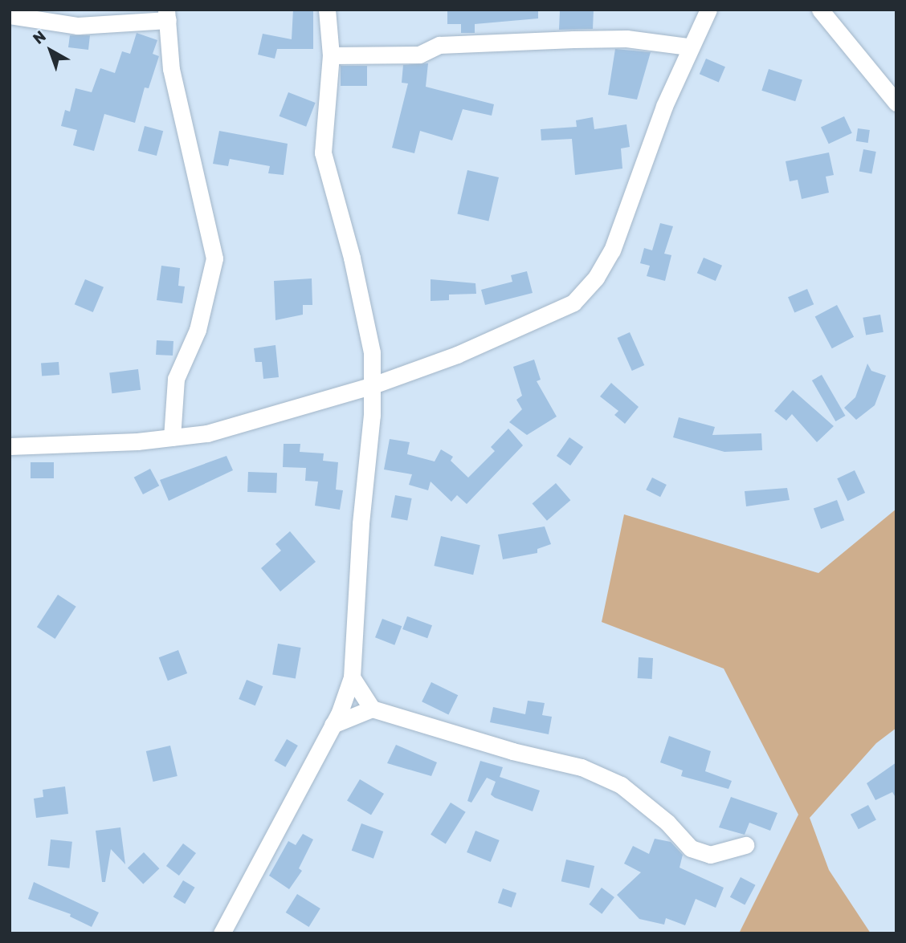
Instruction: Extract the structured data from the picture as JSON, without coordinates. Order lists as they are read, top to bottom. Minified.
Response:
{"north":"top left"}
